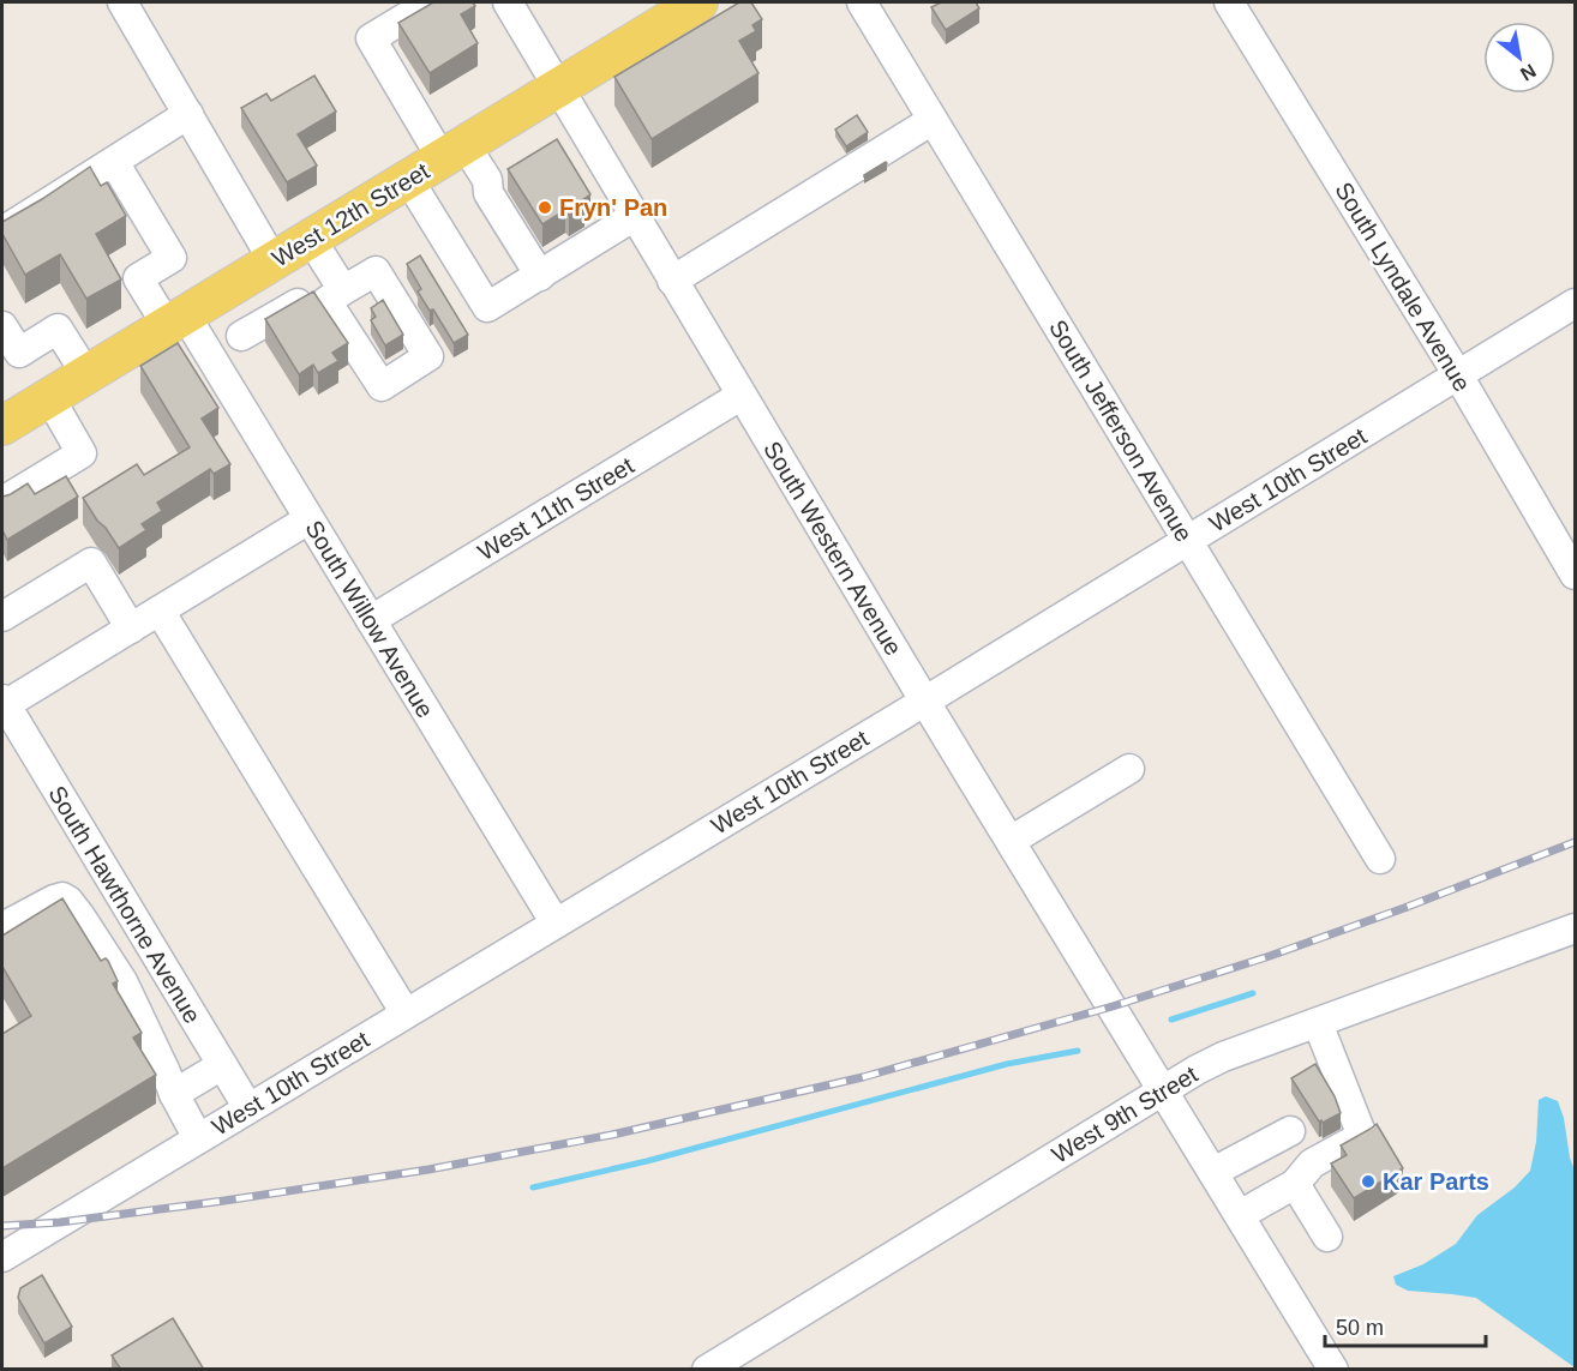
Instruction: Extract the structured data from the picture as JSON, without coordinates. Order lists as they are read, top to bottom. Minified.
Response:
{"streets":{"main road":["West 12th Street"],"street":["South Lyndale Avenue","South Jefferson Avenue","West 10th Street","West 11th Street","South Western Avenue","South Willow Avenue","South Hawthorne Avenue","West 9th Street"]},"crossings":[["West 12th Street","South Western Avenue"],["West 12th Street","South Willow Avenue"],["South Lyndale Avenue","West 10th Street"],["South Jefferson Avenue","West 10th Street"],["West 10th Street","South Western Avenue"],["West 10th Street","South Willow Avenue"],["West 10th Street","South Hawthorne Avenue"],["West 11th Street","South Western Avenue"],["West 11th Street","South Willow Avenue"],["South Western Avenue","West 9th Street"]],"places":["Fryn' Pan","Kar Parts"],"scale_bar":"50 m","north":"bottom right"}
